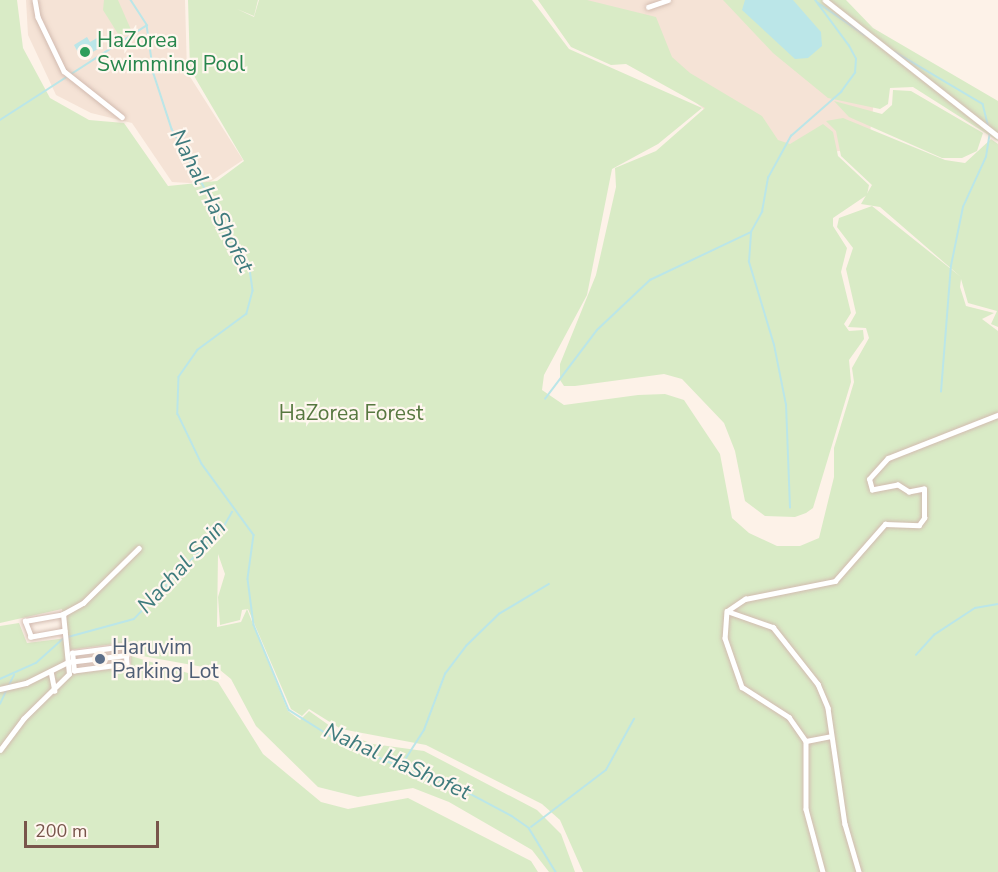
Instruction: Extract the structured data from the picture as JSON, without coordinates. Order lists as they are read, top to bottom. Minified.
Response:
{"water":["Nahal HaShofet","Nachal Snin"],"parks":["HaZorea Forest"],"places":["HaZorea Swimming Pool","Haruvim Parking Lot"],"scale_bar":"200 m"}
